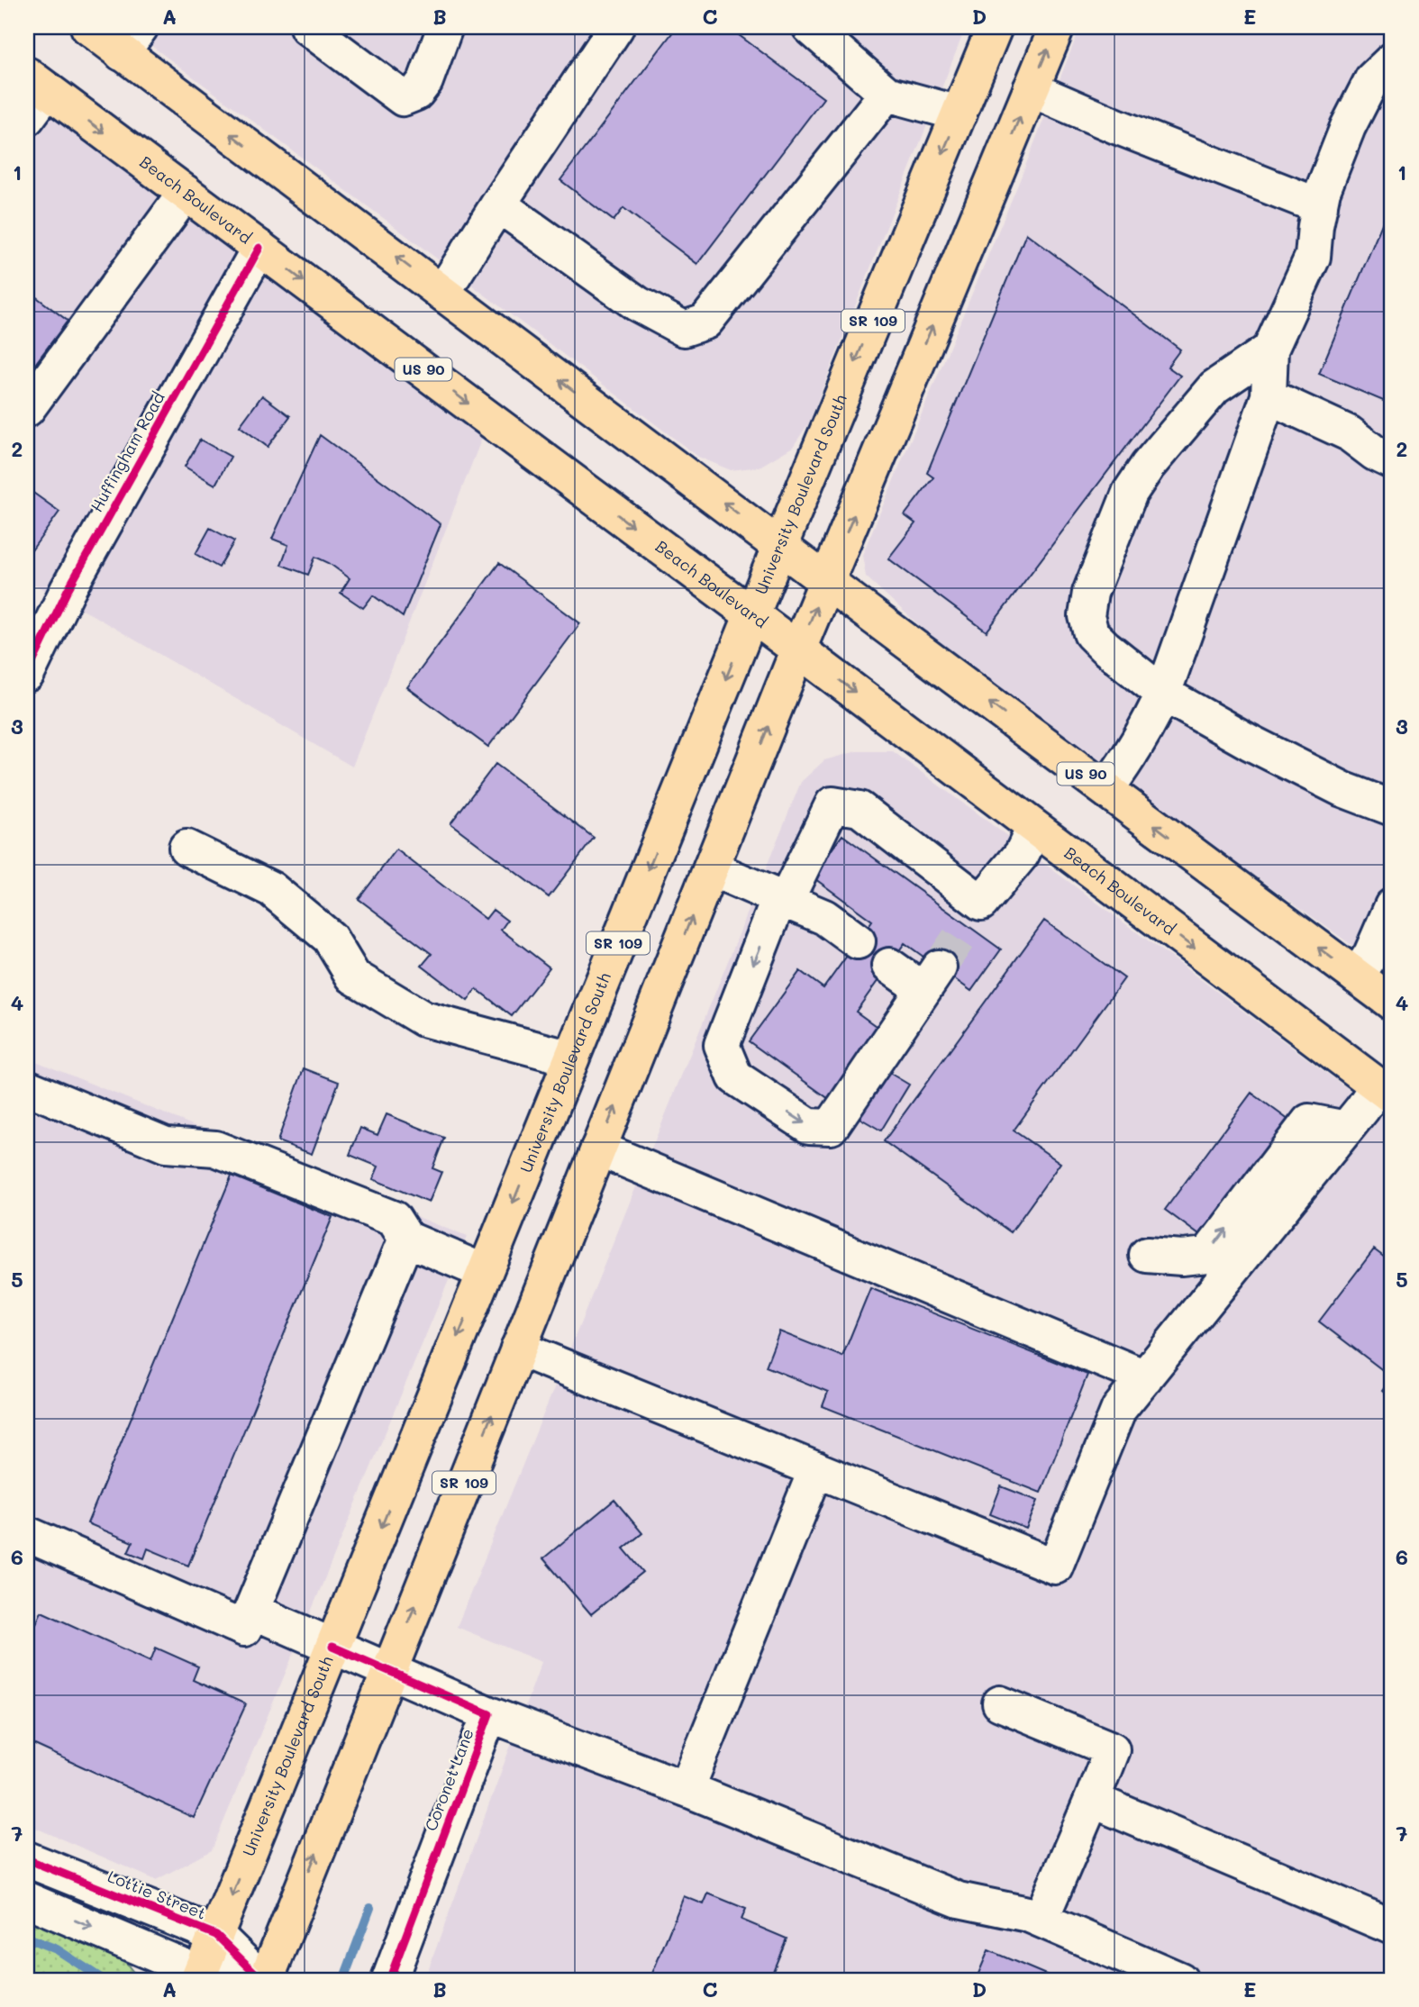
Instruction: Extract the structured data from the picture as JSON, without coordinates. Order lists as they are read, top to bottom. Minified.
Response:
{"streets":{"main road":["Beach Boulevard","SR 109","US 90","University Boulevard South"],"street":["Huffingham Road","Coronet Lane","Lottie Street"]},"crossings":[["Beach Boulevard","SR 109"],["Beach Boulevard","Huffingham Road"],["Beach Boulevard","University Boulevard South"],["SR 109","US 90"],["SR 109","Coronet Lane"],["SR 109","Lottie Street"],["US 90","University Boulevard South"],["University Boulevard South","Coronet Lane"],["University Boulevard South","Lottie Street"]],"grid":{"columns":["A","B","C","D","E"],"rows":["1","2","3","4","5","6","7"]}}
